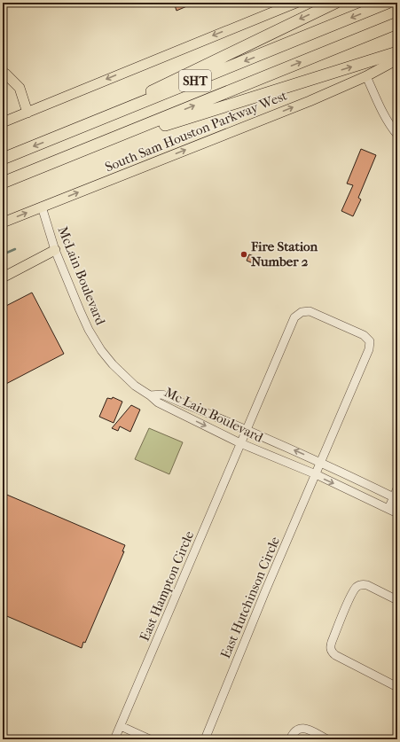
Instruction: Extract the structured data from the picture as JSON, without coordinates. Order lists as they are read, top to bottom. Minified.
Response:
{"streets":{"highway":["SHT"],"main road":["South Sam Houston Parkway West"],"street":["McLain Boulevard","Mc Lain Boulevard","East Hampton Circle","East Hutchinson Circle"]},"crossings":[["South Sam Houston Parkway West","McLain Boulevard"],["McLain Boulevard","Mc Lain Boulevard"],["Mc Lain Boulevard","East Hampton Circle"],["Mc Lain Boulevard","East Hutchinson Circle"],["East Hampton Circle","East Hutchinson Circle"]],"one_way":["South Sam Houston Parkway West"],"places":["Fire Station Number 2"]}
